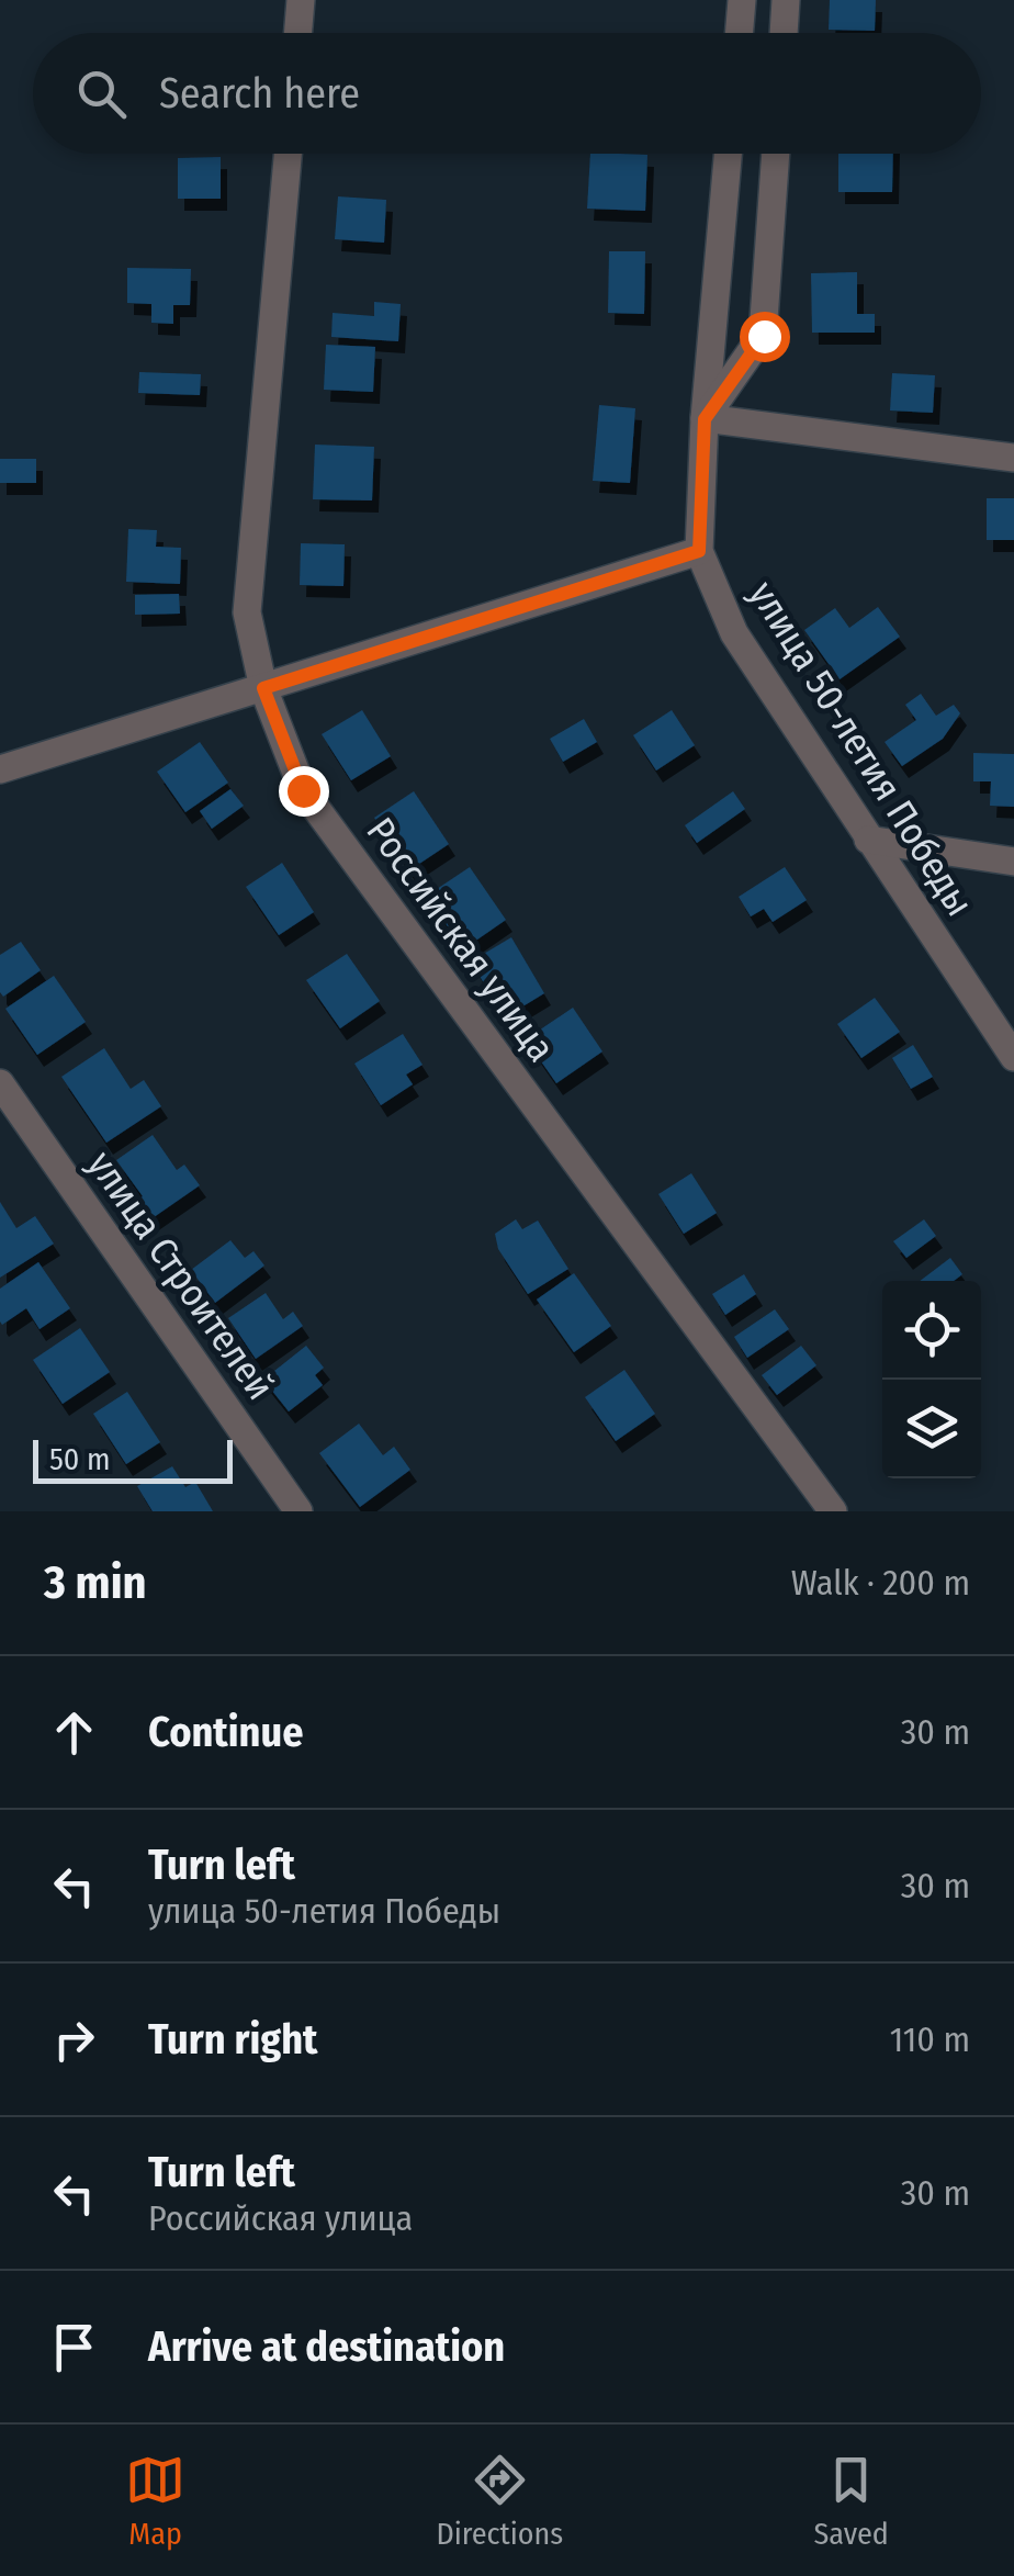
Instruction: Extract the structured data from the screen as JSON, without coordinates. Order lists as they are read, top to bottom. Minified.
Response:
{"streets":{"street":["улица 50-летия Победы","Российская улица","улица Строителей"]},"scale_bar":"50 m","page":{"search":"Search here","scale":"50 m","heading":["3 min","Walk · 200 m"],"list":[["Continue","30 m"],["Turn left","улица 50-летия Победы","30 m"],["Turn right","110 m"],["Turn left","Российская улица","30 m"],"Arrive at destination"],"nav":["Map","Directions","Saved"]}}
